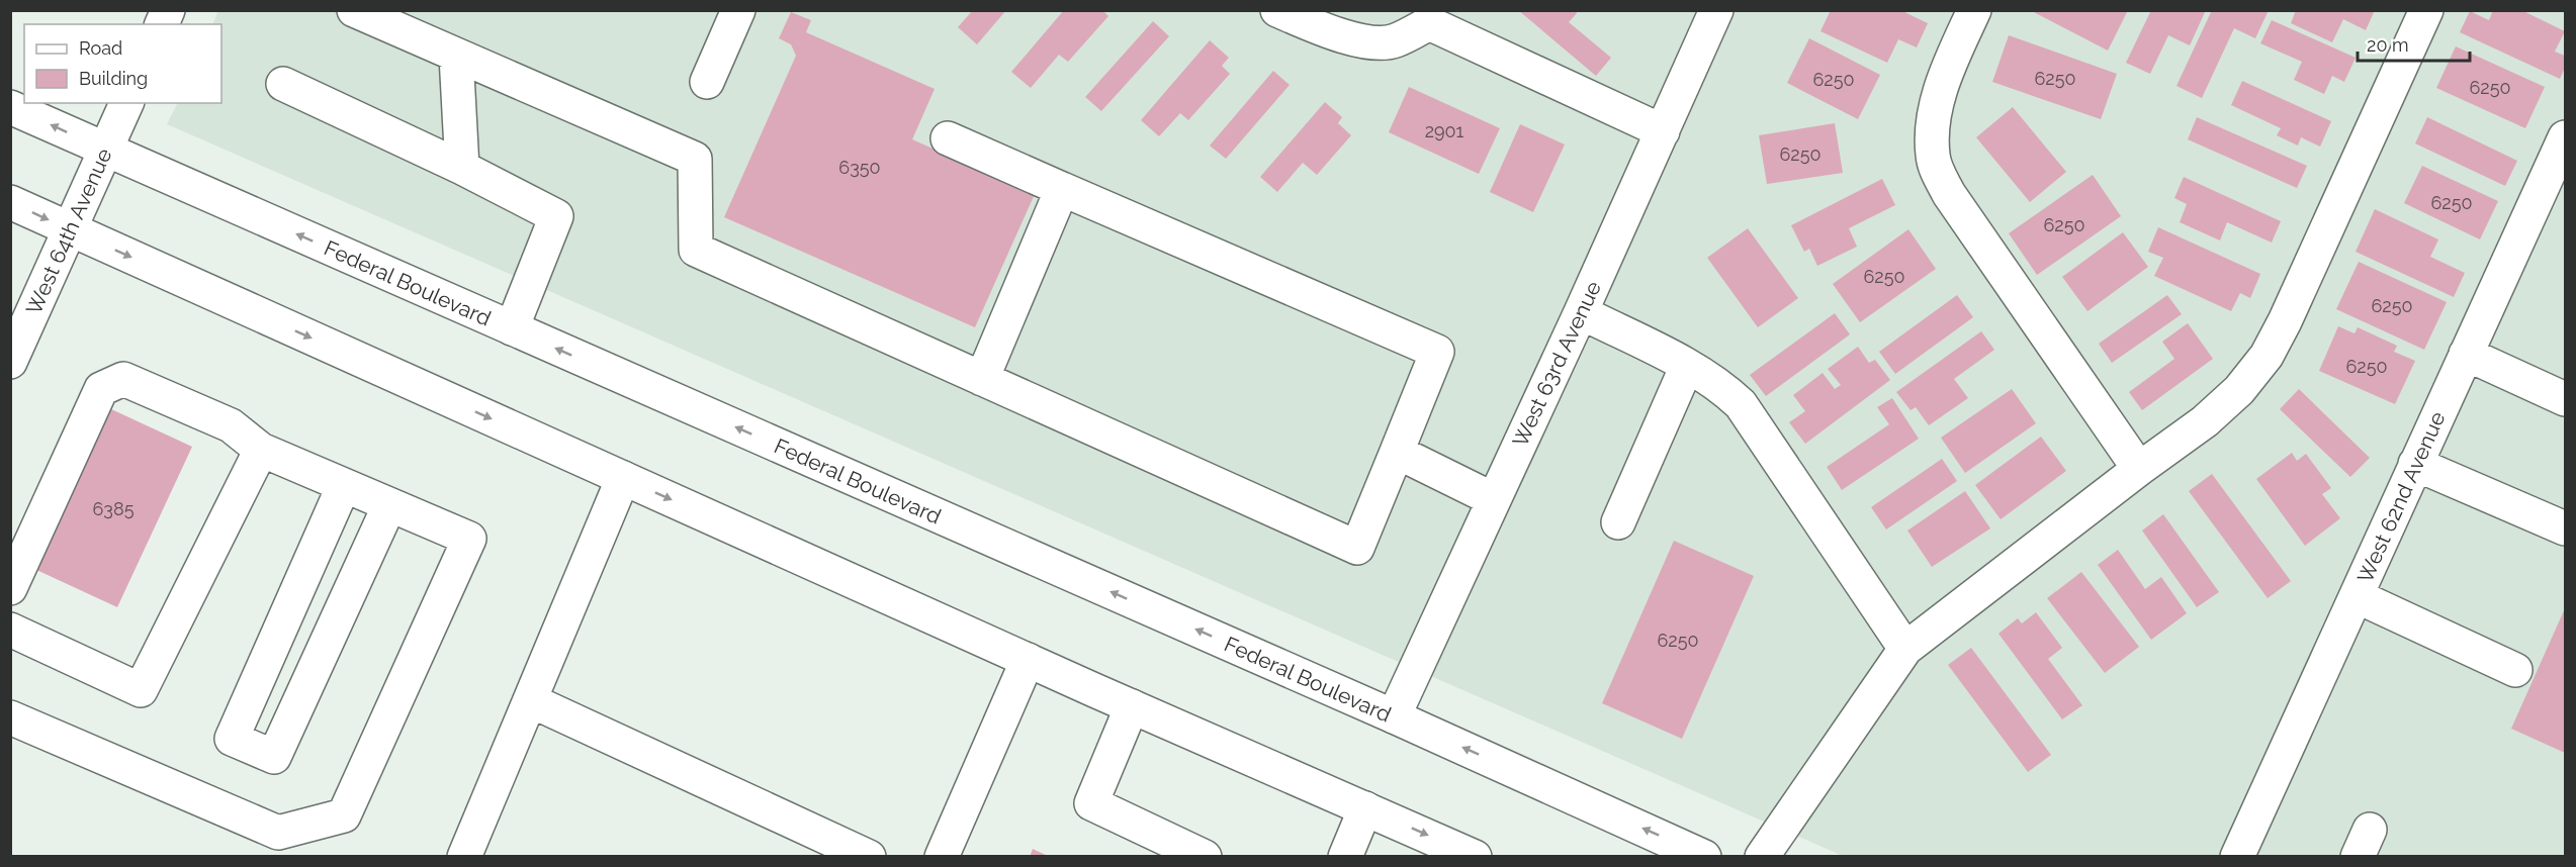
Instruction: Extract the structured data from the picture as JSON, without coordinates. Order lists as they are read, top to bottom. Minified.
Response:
{"streets":{"street":["West 64th Avenue","Federal Boulevard","West 63rd Avenue","West 62nd Avenue"]},"crossings":[["West 64th Avenue","Federal Boulevard"],["Federal Boulevard","West 63rd Avenue"]],"house_numbers":["6250","6250","6250","2901","6250","6350","6250","6250","6250","6250","6250","6385","6250"],"legend":["Road","Building"],"scale_bar":"20 m"}
